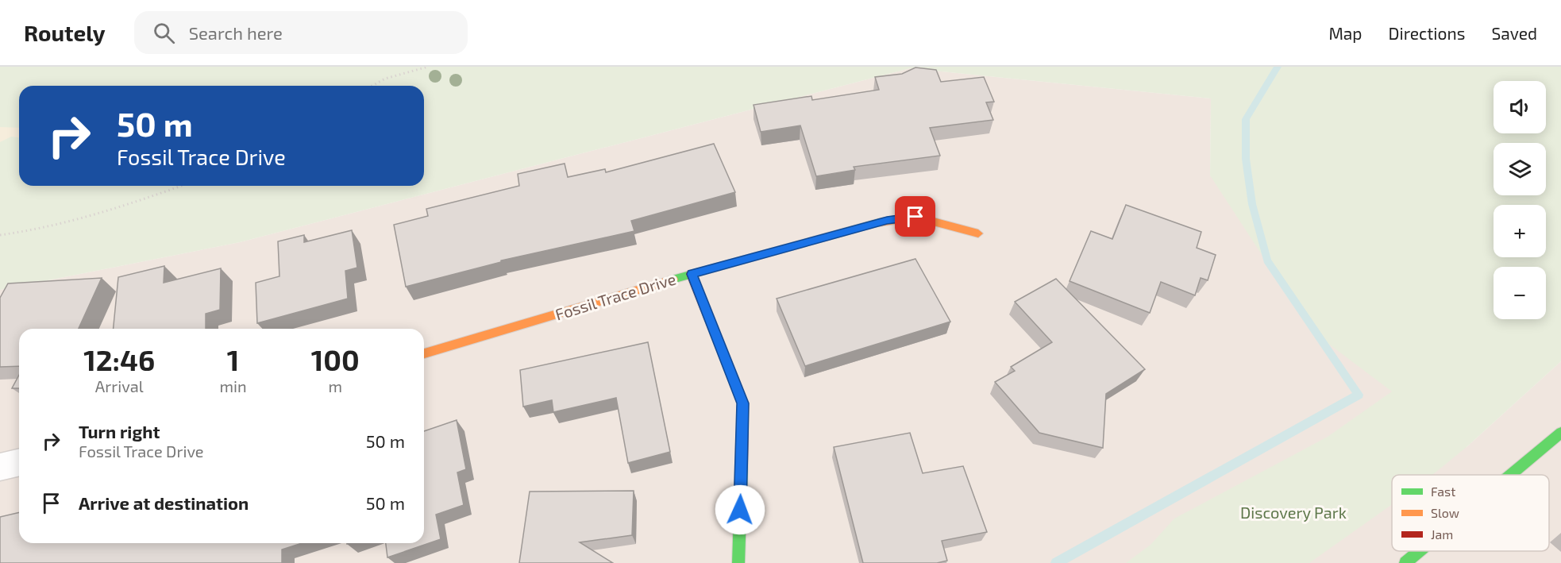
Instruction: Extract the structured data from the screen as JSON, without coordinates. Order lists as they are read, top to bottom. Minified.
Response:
{"streets":{"street":["Fossil Trace Drive"]},"parks":["Discovery Park"],"legend":["Fast","Slow","Jam"],"page":{"header":"Routely","search":"Search here","nav":["Map","Directions","Saved"],"map_buttons":["+","−"],"turn":["50 m","Fossil Trace Drive"],"eta":["12:46","Arrival","1","min","100","m"],"list":[{"name":"Turn right","note":"Fossil Trace Drive","value":"50 m"},{"name":"Arrive at destination","value":"50 m"}]}}
